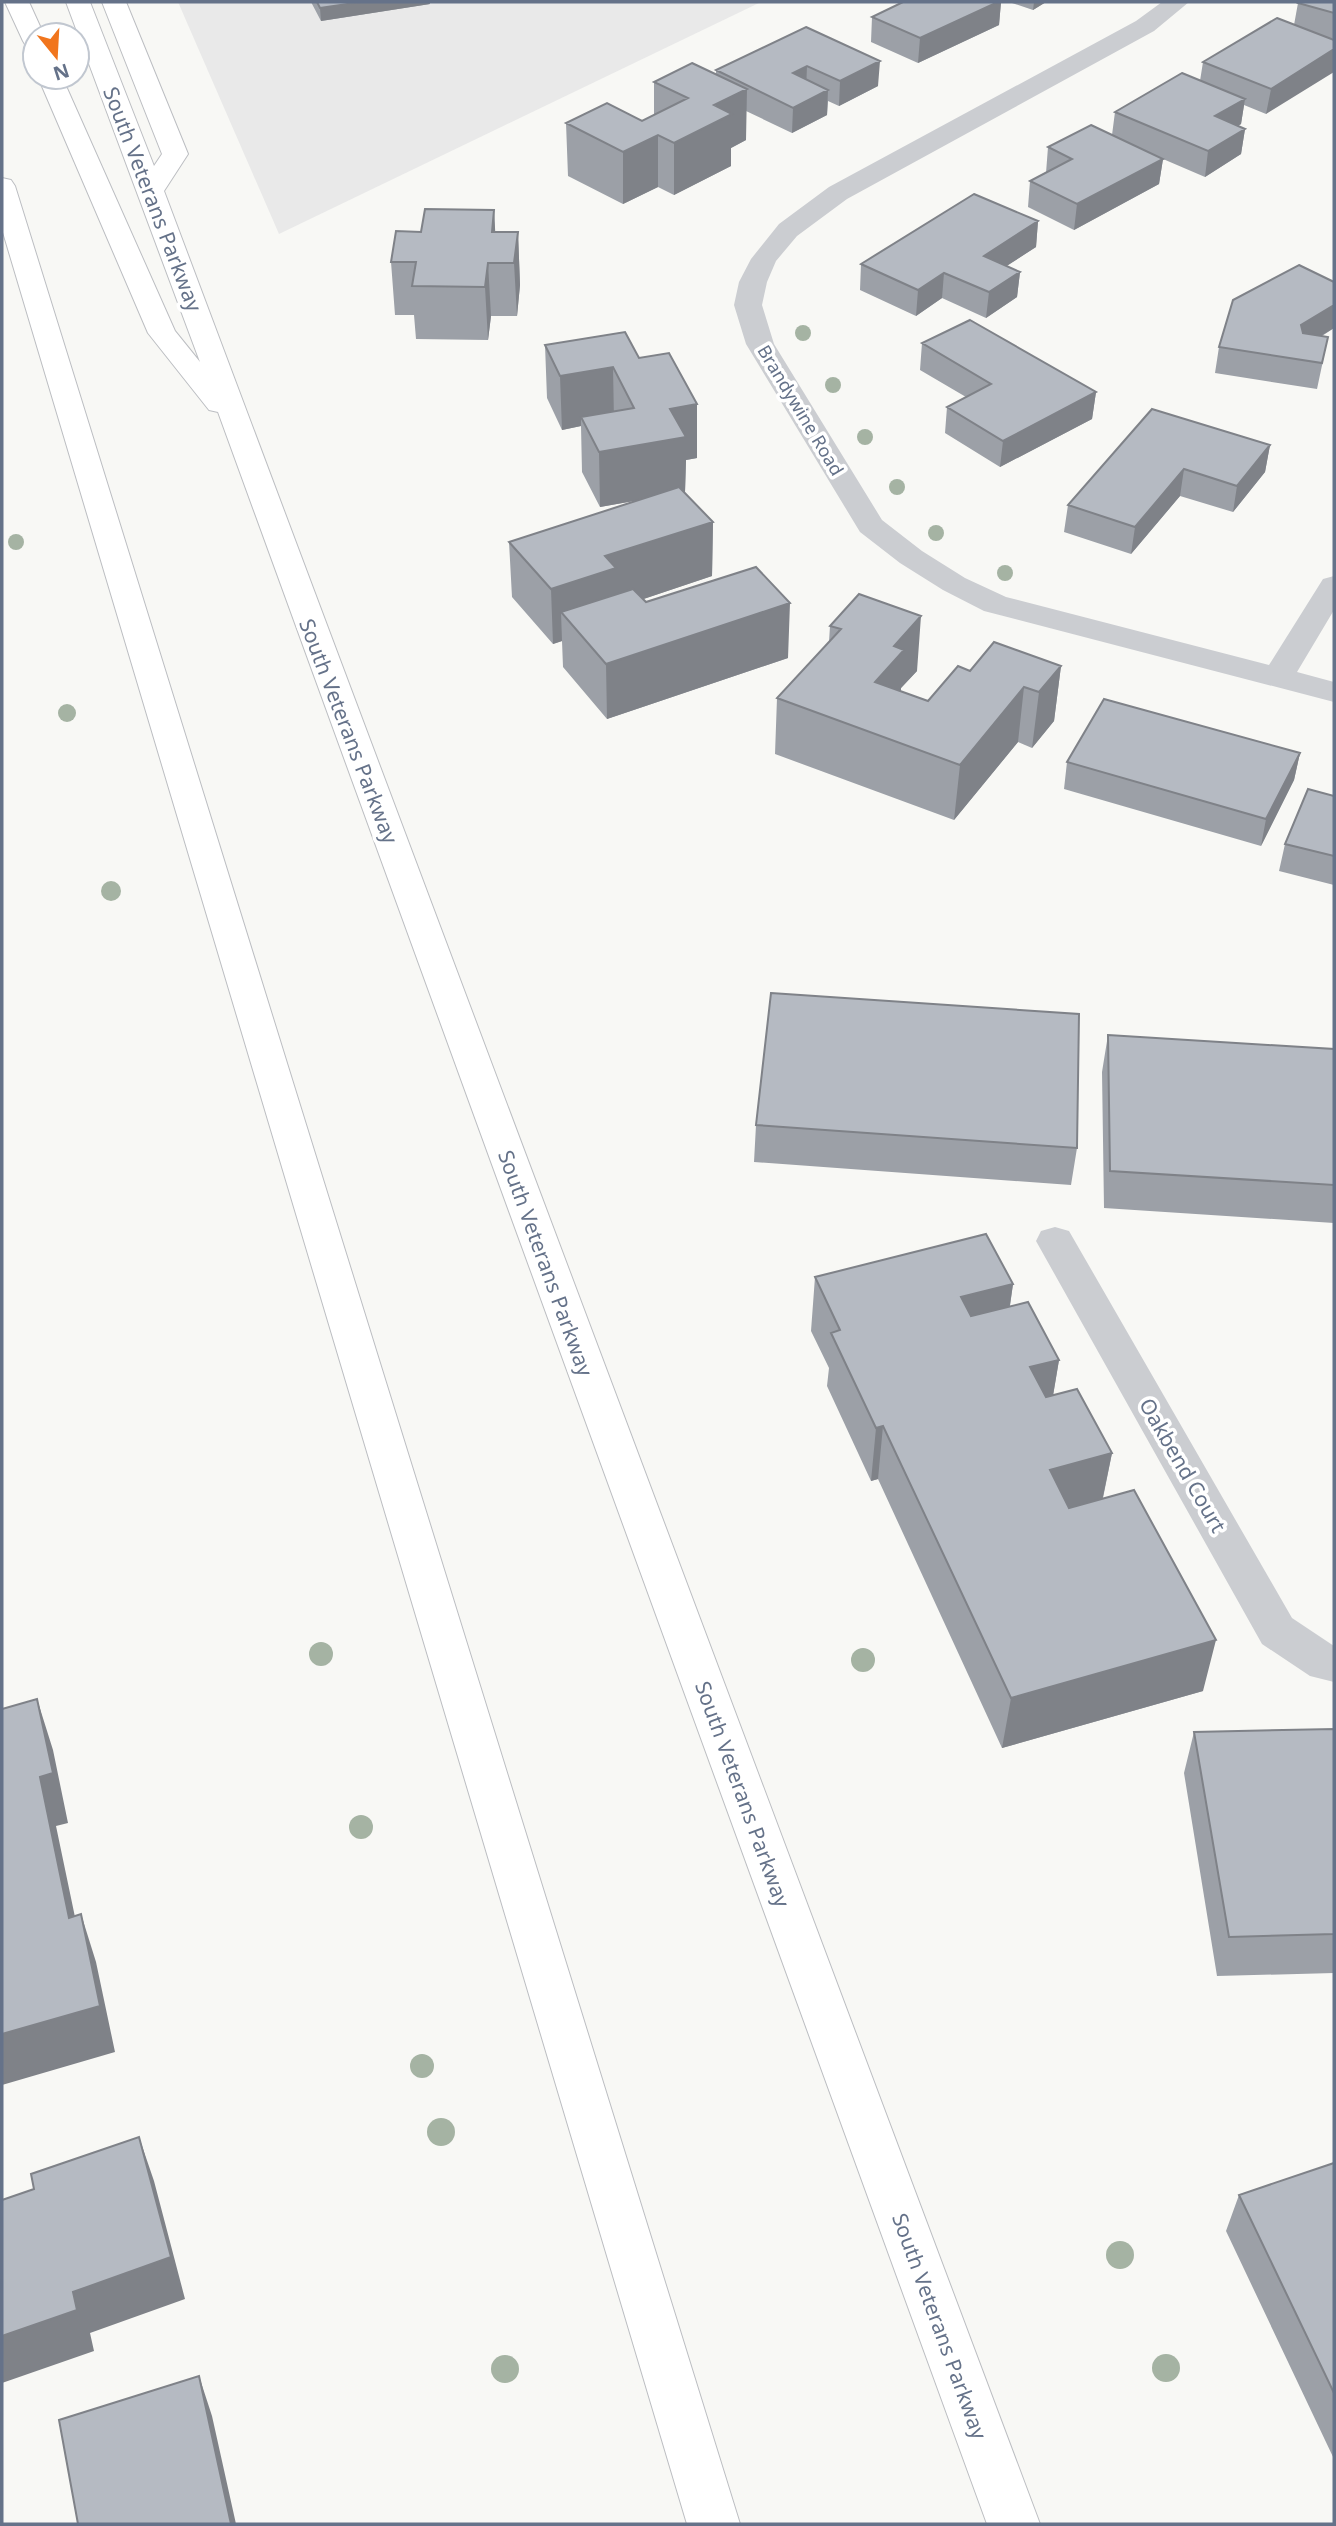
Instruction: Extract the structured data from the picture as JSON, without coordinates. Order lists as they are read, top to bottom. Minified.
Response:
{"streets":{"highway":["South Veterans Parkway"],"street":["Brandywine Road","Oakbend Court"]},"north":"bottom"}
